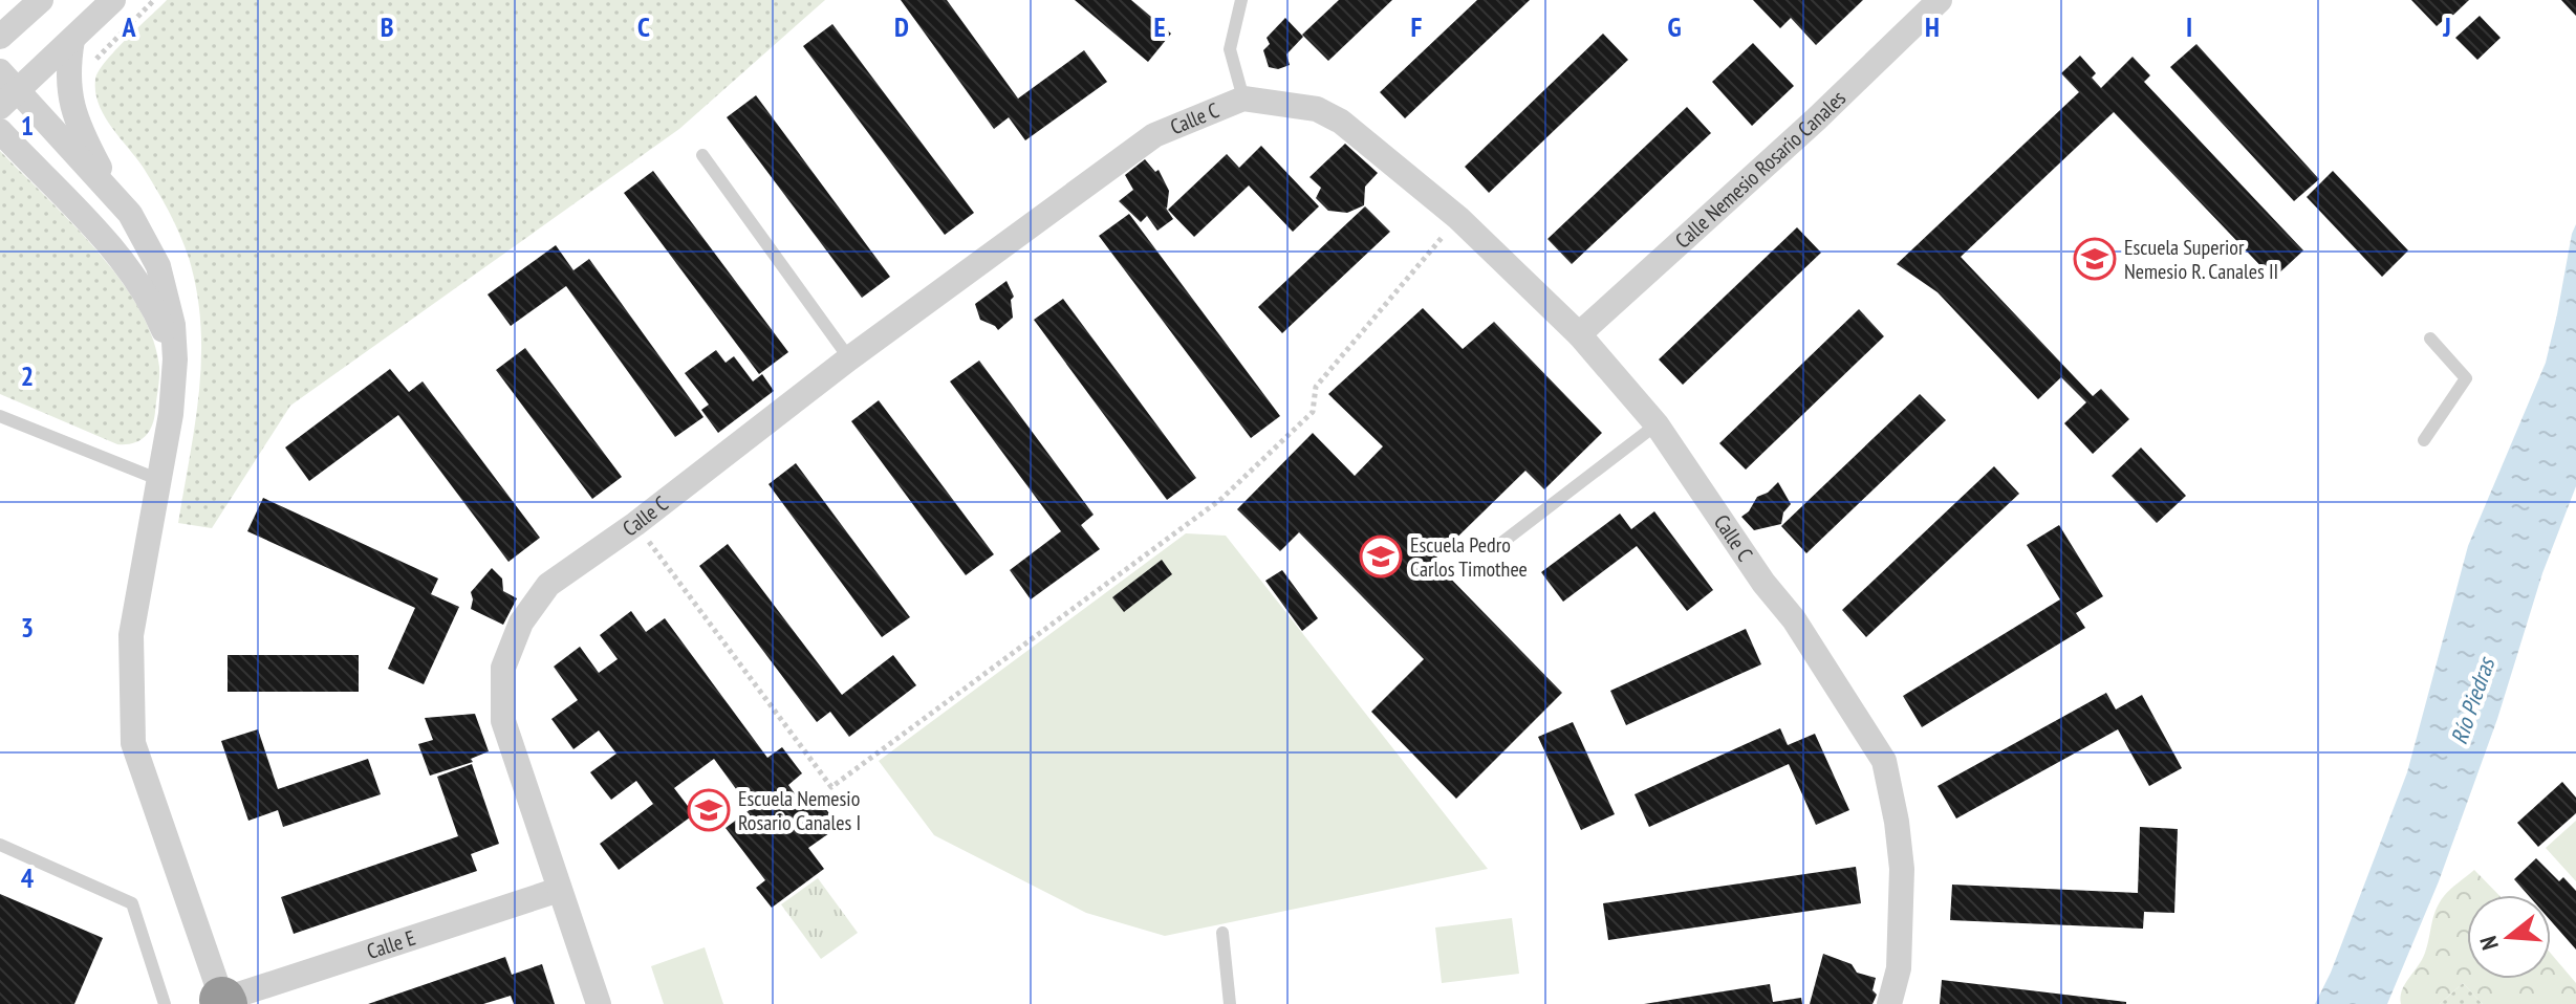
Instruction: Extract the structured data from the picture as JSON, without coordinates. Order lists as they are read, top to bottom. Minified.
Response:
{"streets":{"street":["Calle C","Calle Nemesio Rosario Canales","Calle E"]},"crossings":[["Calle C","Calle Nemesio Rosario Canales"],["Calle C","Calle E"]],"water":["Río Piedras"],"places":{"school or university":["Escuela Superior Nemesio R. Canales II","Escuela Pedro Carlos Timothee","Escuela Nemesio Rosario Canales I"]},"north":"left","grid":{"columns":["A","B","C","D","E","F","G","H","I","J"],"rows":["1","2","3","4"]}}
